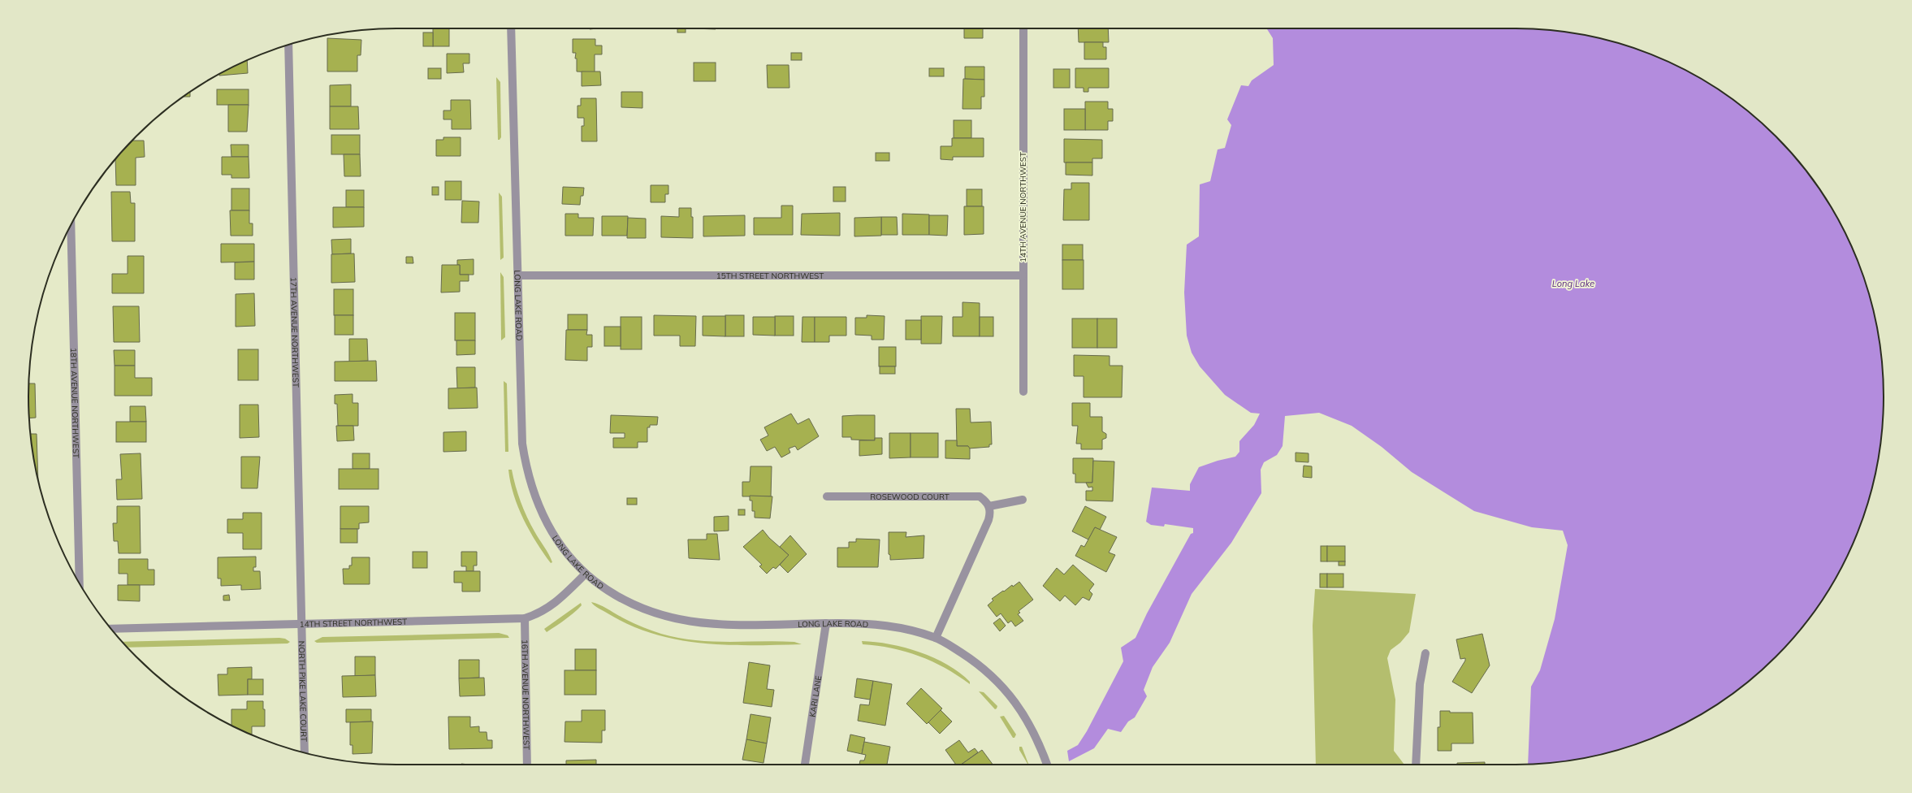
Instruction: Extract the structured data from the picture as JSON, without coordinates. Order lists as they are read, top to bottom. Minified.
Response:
{"streets":{"street":["14TH AVENUE NORTHWEST","15TH STREET NORTHWEST","LONG LAKE ROAD","17TH AVENUE NORTHWEST","18TH AVENUE NORTHWEST","ROSEWOOD COURT","14TH STREET NORTHWEST","NORTH PIKE LAKE COURT","16TH AVENUE NORTHWEST","KARI LANE"]},"crossings":[["14TH AVENUE NORTHWEST","15TH STREET NORTHWEST"],["15TH STREET NORTHWEST","LONG LAKE ROAD"],["LONG LAKE ROAD","14TH STREET NORTHWEST"],["LONG LAKE ROAD","KARI LANE"],["17TH AVENUE NORTHWEST","14TH STREET NORTHWEST"],["17TH AVENUE NORTHWEST","NORTH PIKE LAKE COURT"],["14TH STREET NORTHWEST","NORTH PIKE LAKE COURT"],["14TH STREET NORTHWEST","16TH AVENUE NORTHWEST"]],"water":["Long Lake"]}
